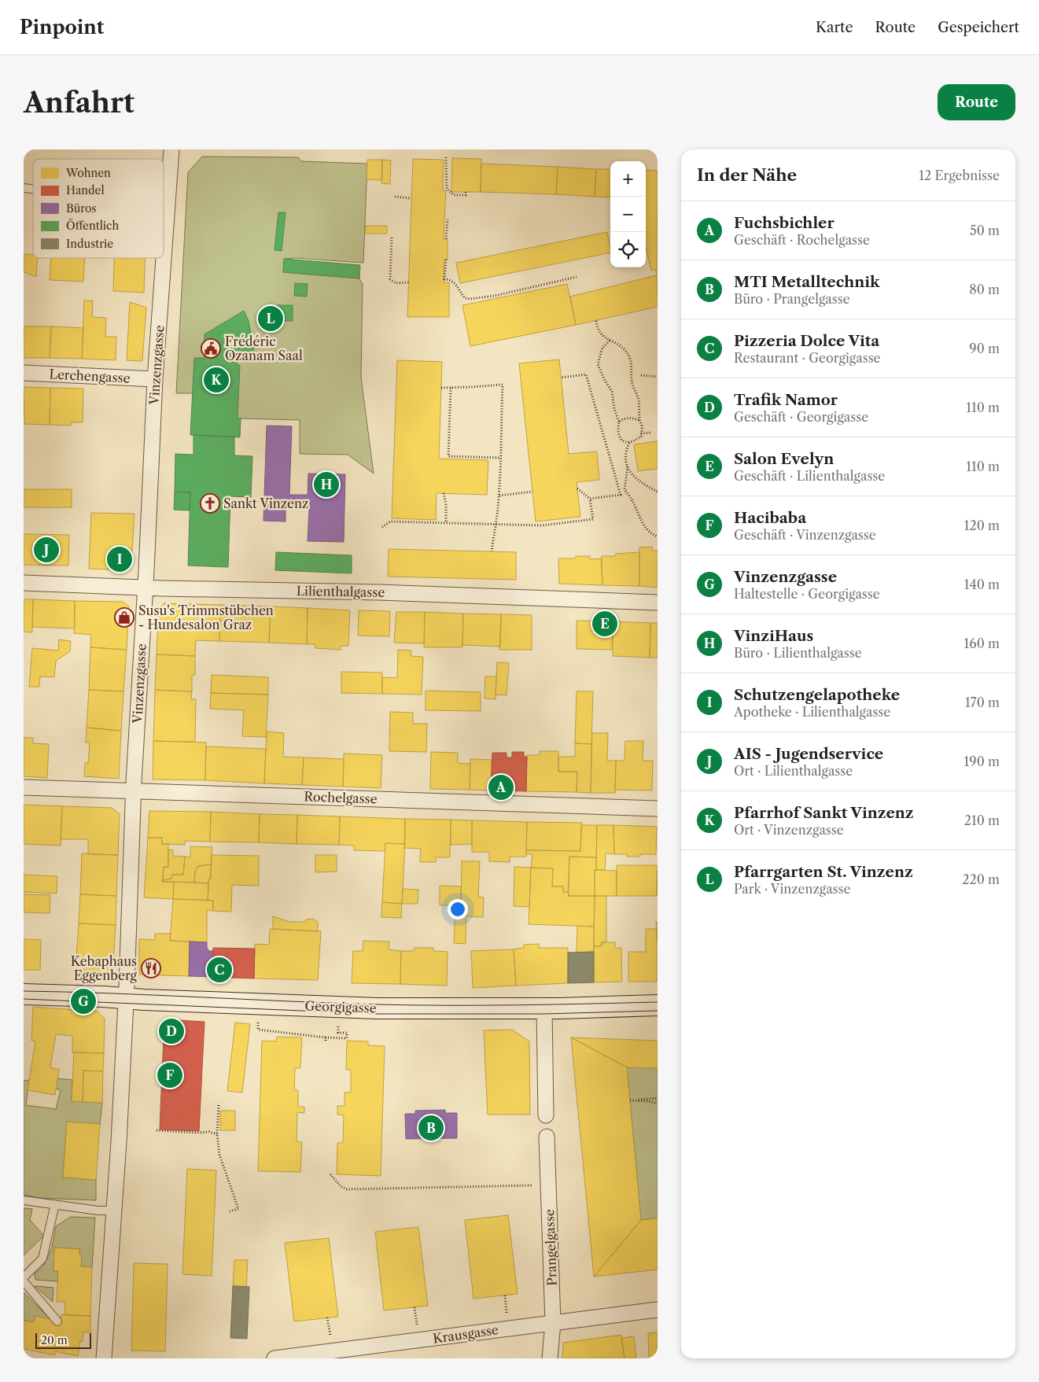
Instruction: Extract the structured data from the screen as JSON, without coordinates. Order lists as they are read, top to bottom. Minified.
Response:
{"streets":{"main road":["Georgigasse"],"street":["Vinzenzgasse","Lerchengasse","Lilienthalgasse","Rochelgasse","Prangelgasse","Krausgasse"]},"crossings":[["Vinzenzgasse","Lerchengasse"],["Vinzenzgasse","Lilienthalgasse"],["Vinzenzgasse","Rochelgasse"],["Vinzenzgasse","Georgigasse"],["Prangelgasse","Krausgasse"]],"places":{"public building":["Frédéric Ozanam Saal"],"church":["Sankt Vinzenz"],"shop":["Susu's Trimmstübchen - Hundesalon Graz"],"restaurant":["Kebaphaus Eggenberg"]},"legend":["Wohnen","Handel","Büros","Öffentlich","Industrie"],"scale_bar":"20 m","page":{"header":"Pinpoint","nav":["Karte","Route","Gespeichert"],"buttons":"Route","title":"Anfahrt","heading":["In der Nähe","12 Ergebnisse"],"map_buttons":["+","−"],"list":[{"mark":"A","name":"Fuchsbichler","note":"Geschäft · Rochelgasse","value":"50 m"},{"mark":"B","name":"MTI Metalltechnik","note":"Büro · Prangelgasse","value":"80 m"},{"mark":"C","name":"Pizzeria Dolce Vita","note":"Restaurant · Georgigasse","value":"90 m"},{"mark":"D","name":"Trafik Namor","note":"Geschäft · Georgigasse","value":"110 m"},{"mark":"E","name":"Salon Evelyn","note":"Geschäft · Lilienthalgasse","value":"110 m"},{"mark":"F","name":"Hacibaba","note":"Geschäft · Vinzenzgasse","value":"120 m"},{"mark":"G","name":"Vinzenzgasse","note":"Haltestelle · Georgigasse","value":"140 m"},{"mark":"H","name":"VinziHaus","note":"Büro · Lilienthalgasse","value":"160 m"},{"mark":"I","name":"Schutzengelapotheke","note":"Apotheke · Lilienthalgasse","value":"170 m"},{"mark":"J","name":"AIS - Jugendservice","note":"Ort · Lilienthalgasse","value":"190 m"},{"mark":"K","name":"Pfarrhof Sankt Vinzenz","note":"Ort · Vinzenzgasse","value":"210 m"},{"mark":"L","name":"Pfarrgarten St. Vinzenz","note":"Park · Vinzenzgasse","value":"220 m"}],"pins":["L","K","H","J","I","E","A","C","G","D","F","B"],"scale":"20 m"}}
